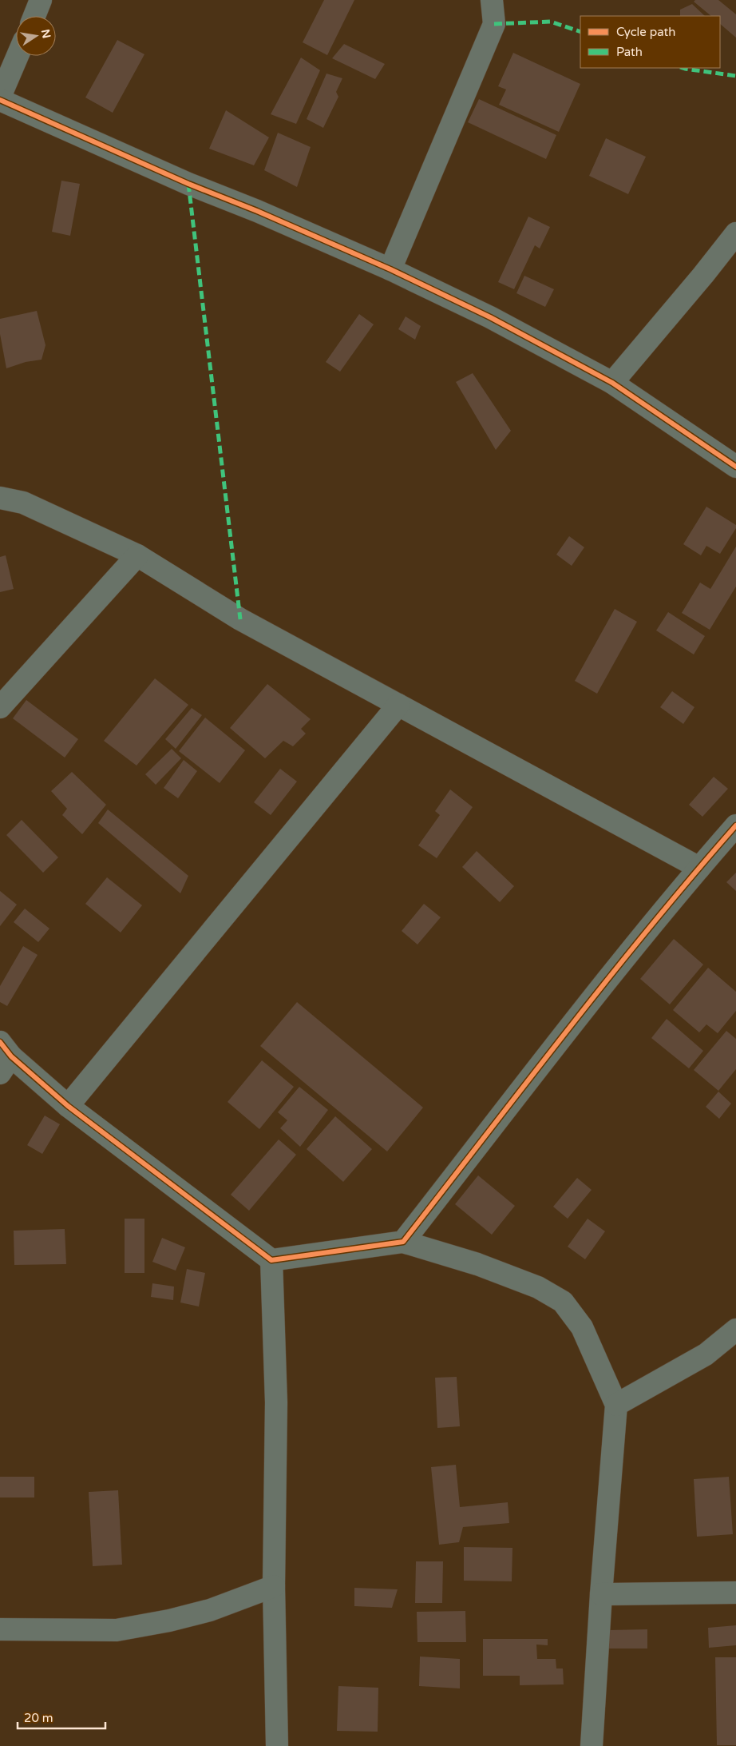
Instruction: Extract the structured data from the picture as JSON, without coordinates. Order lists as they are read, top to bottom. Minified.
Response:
{"legend":["Cycle path","Path"],"scale_bar":"20 m","north":"right"}
